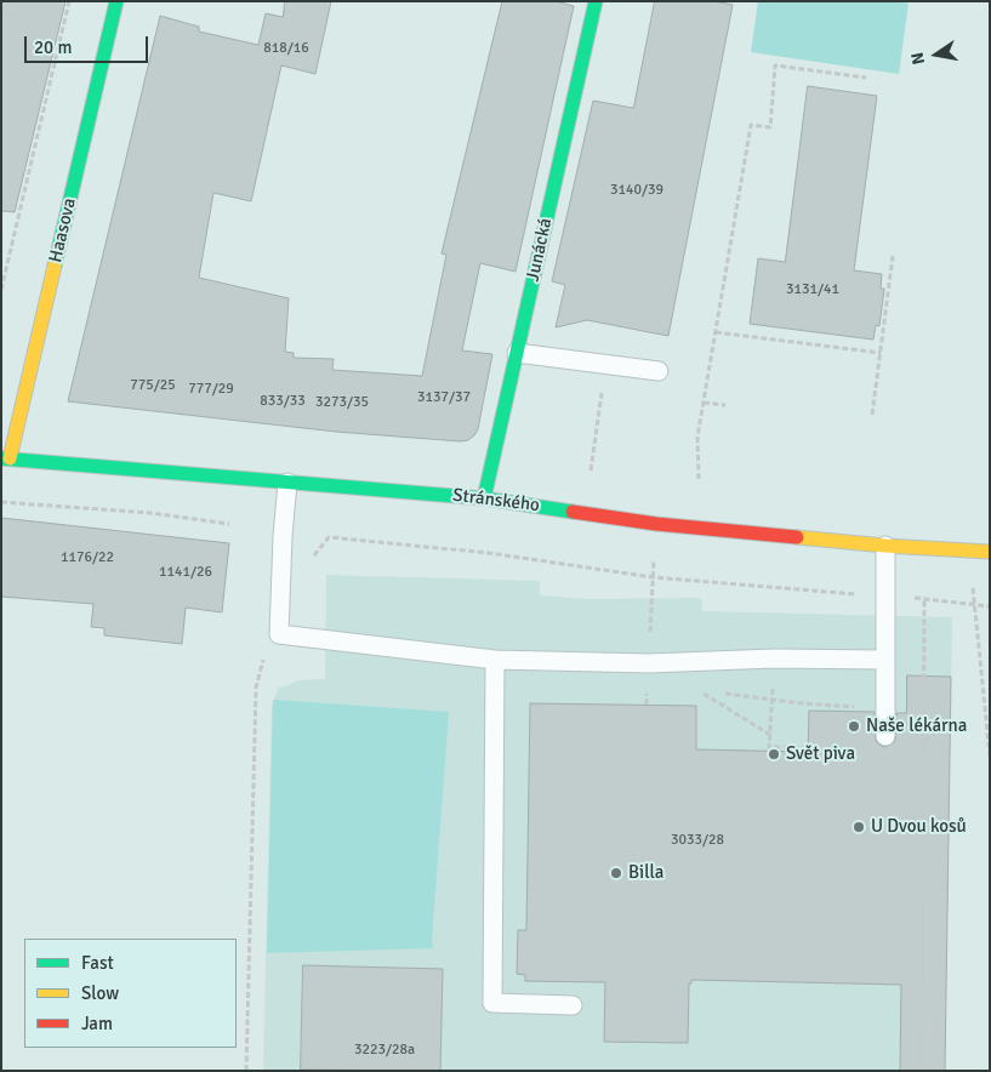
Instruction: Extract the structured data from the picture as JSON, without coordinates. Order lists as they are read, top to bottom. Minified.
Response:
{"streets":{"street":["Haasova","Junácká","Stránského"]},"crossings":[["Haasova","Stránského"],["Junácká","Stránského"]],"places":["Naše lékárna","Svět piva","U Dvou kosů","Billa"],"house_numbers":["818/16","3140/39","3131/41","775/25","777/29","3137/37","833/33","3273/35","1176/22","1141/26","3033/28","3223/28a"],"legend":["Fast","Slow","Jam"],"scale_bar":"20 m","north":"left"}
